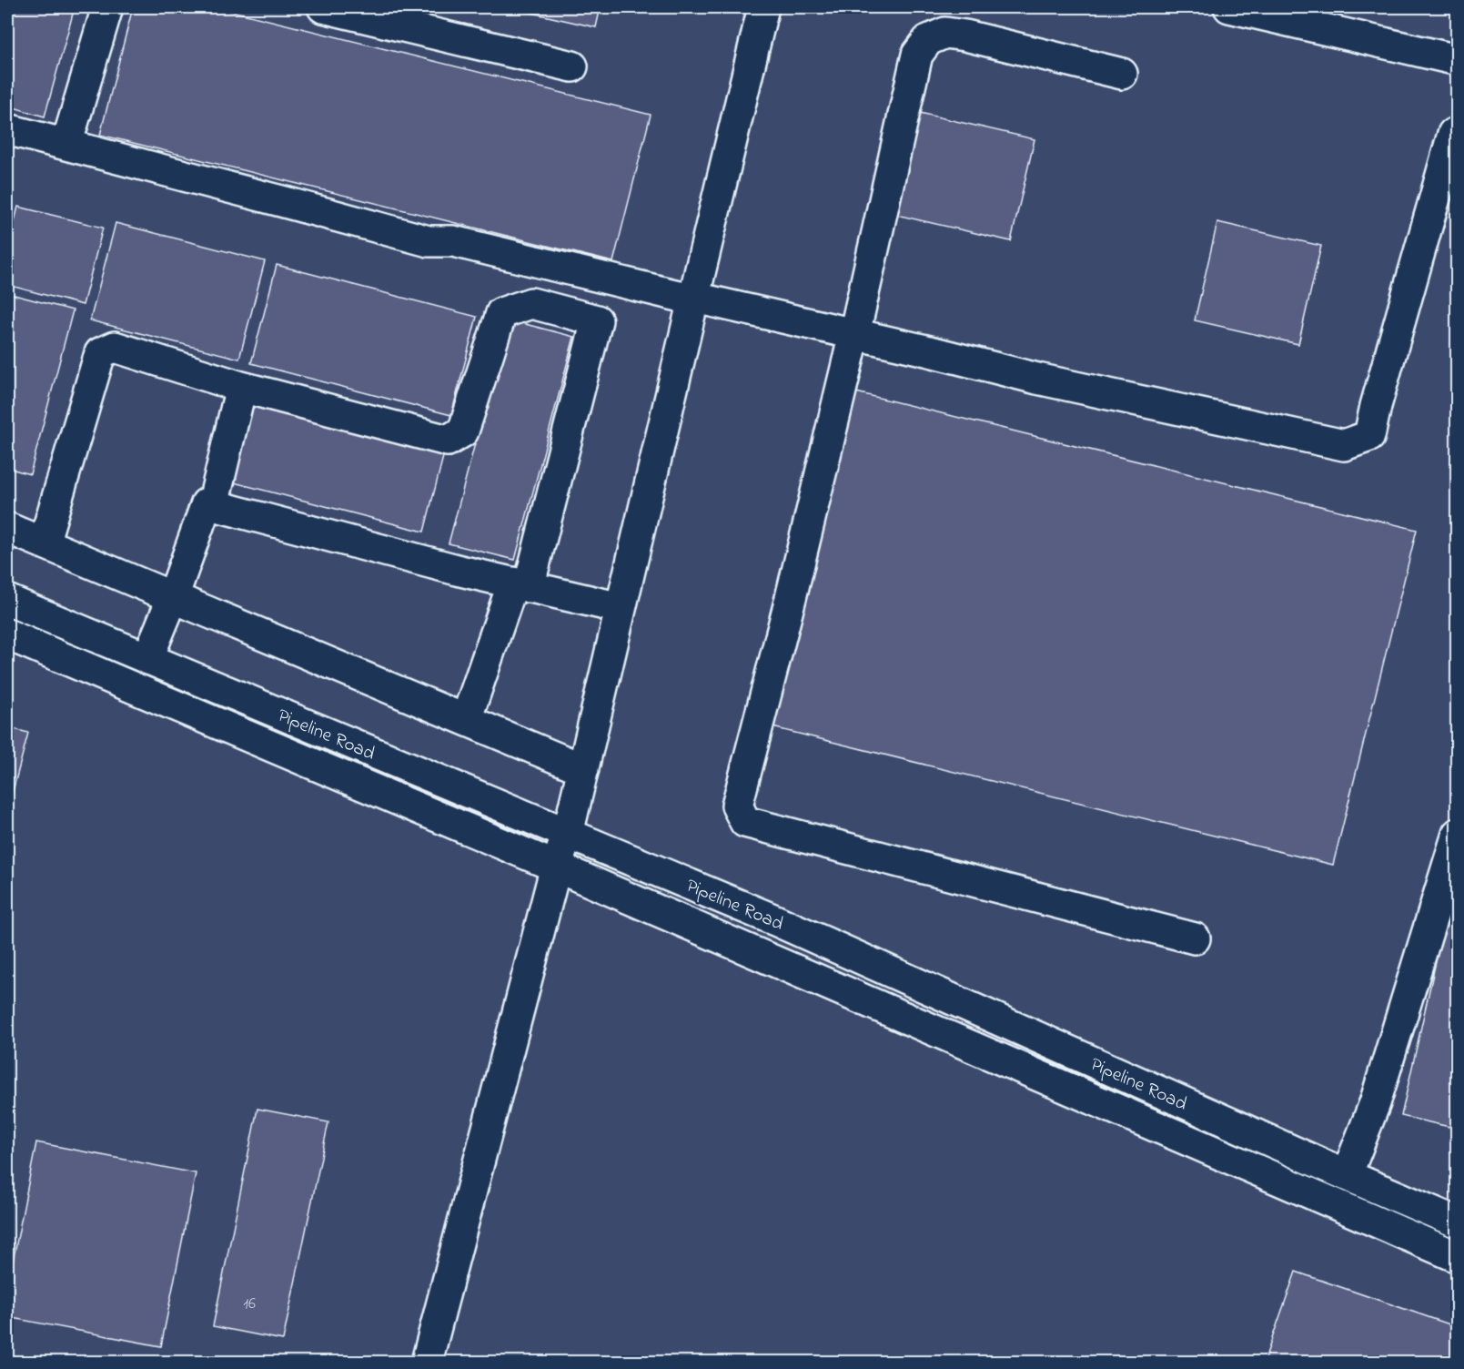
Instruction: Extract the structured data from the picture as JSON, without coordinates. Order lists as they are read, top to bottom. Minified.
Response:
{"streets":{"main road":["Pipeline Road"]},"house_numbers":["16"]}
